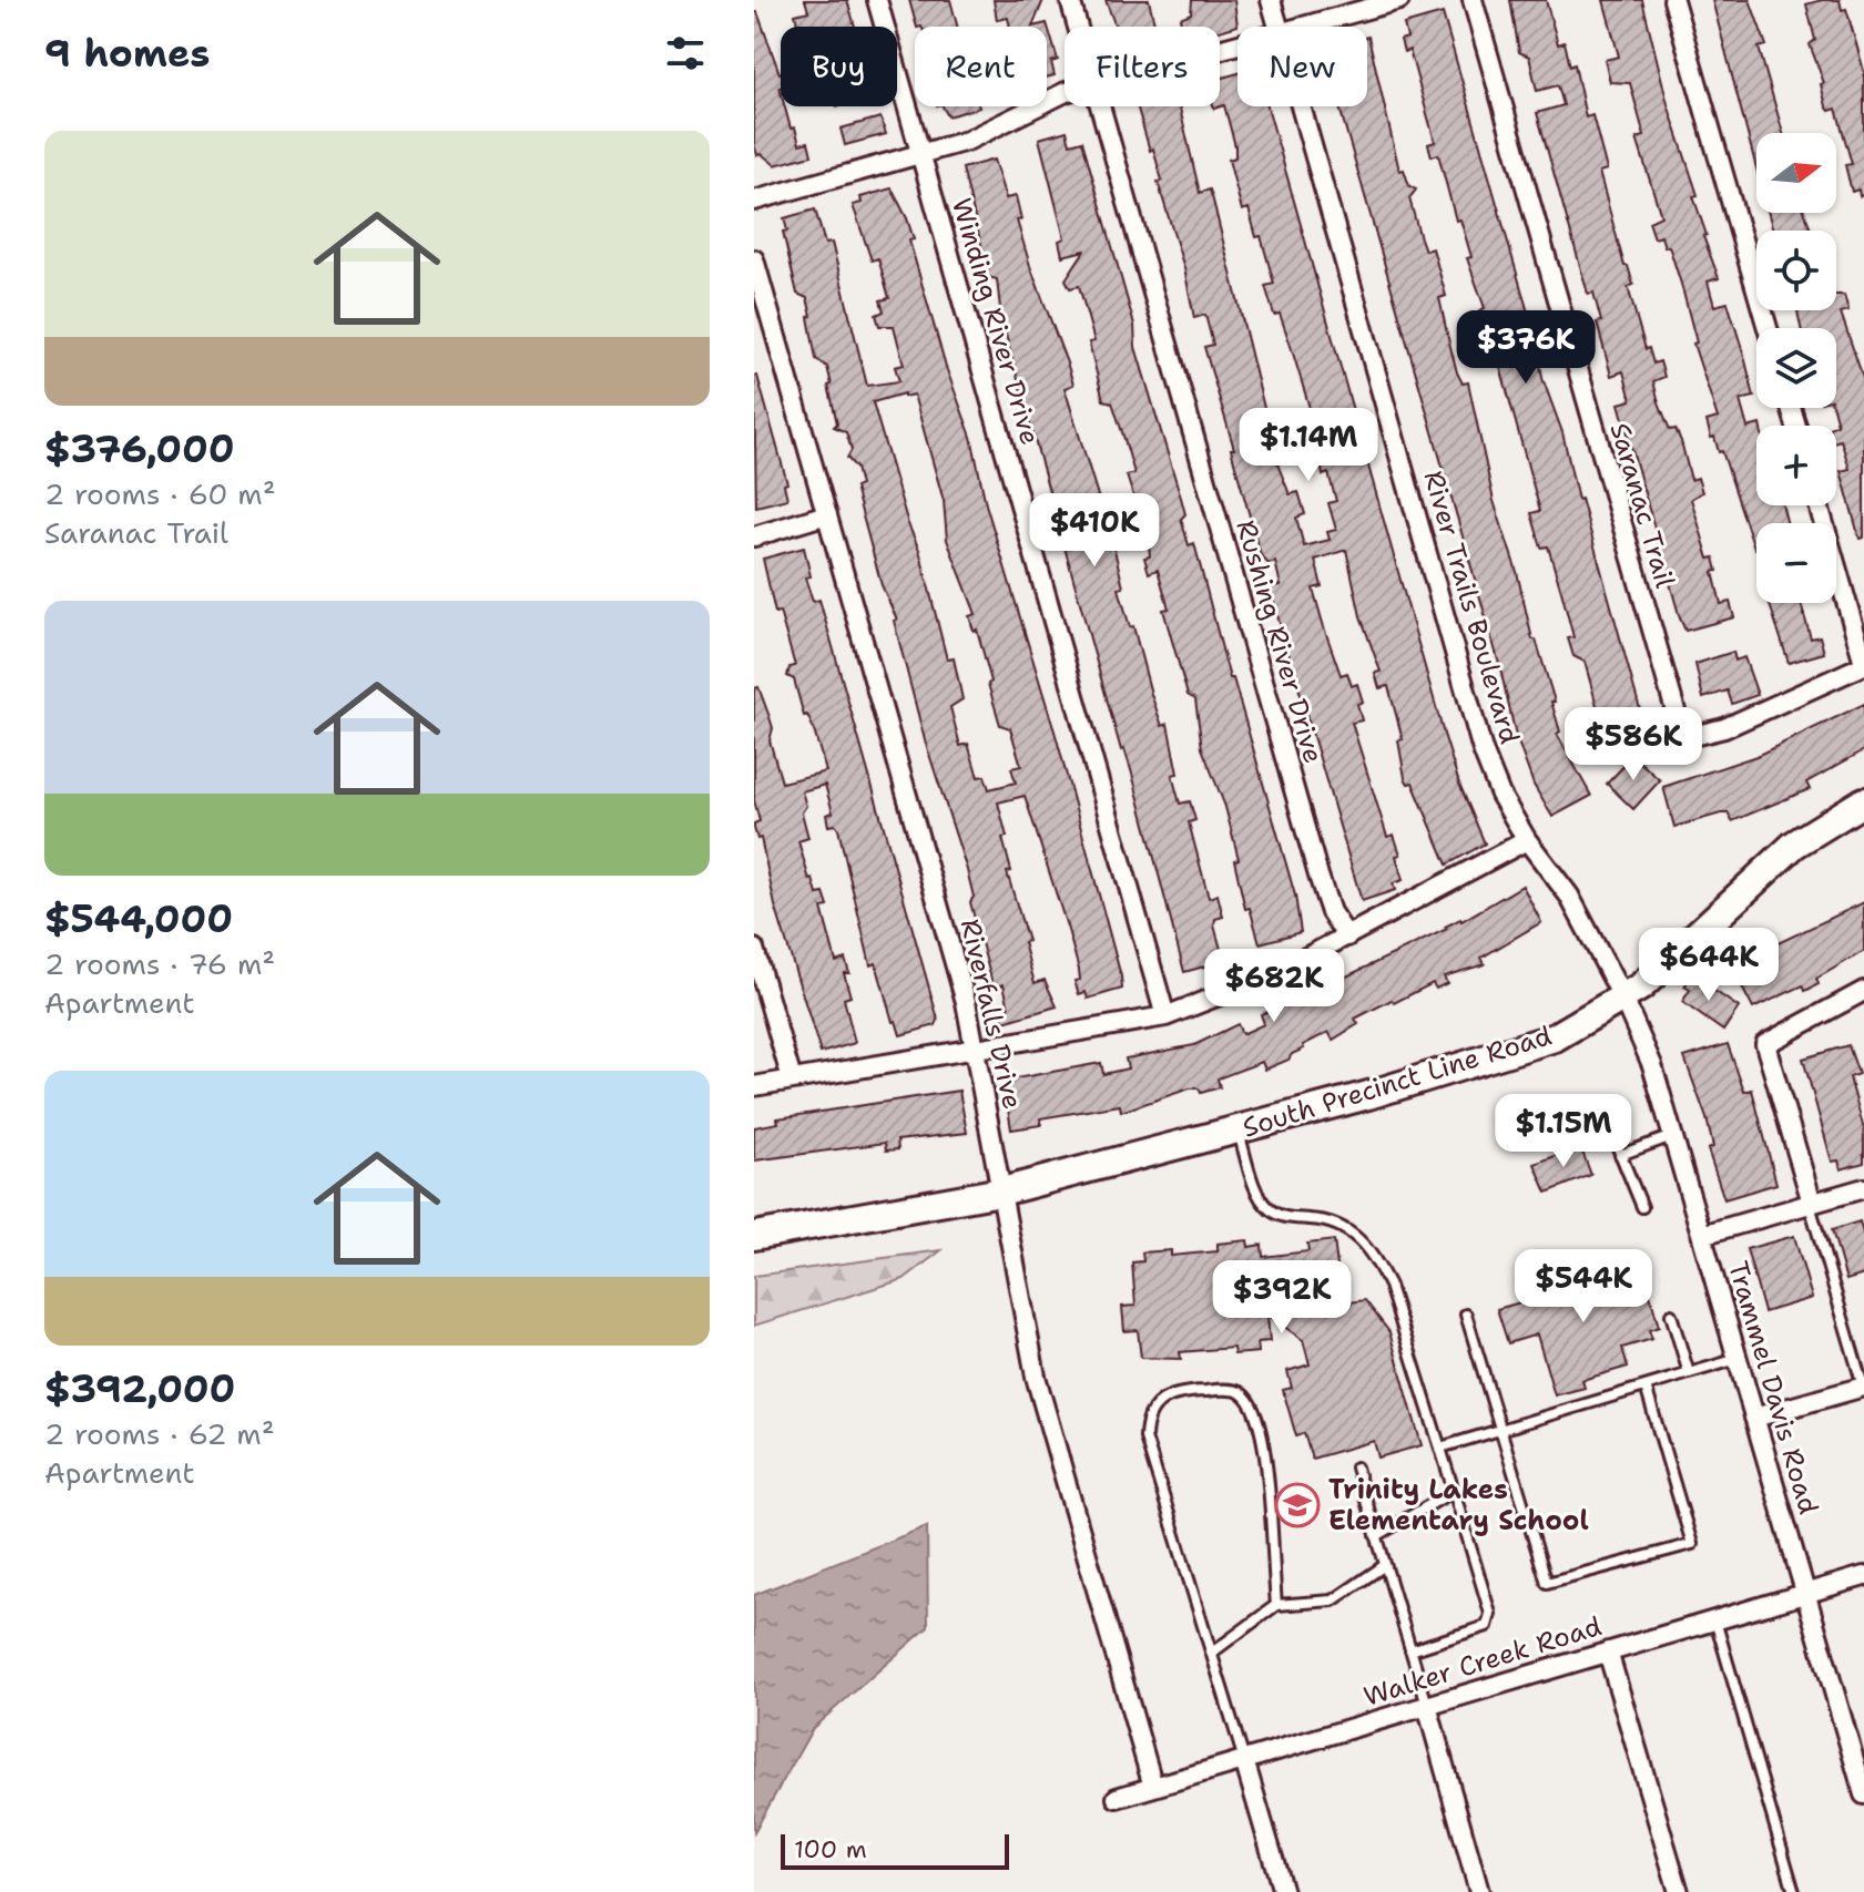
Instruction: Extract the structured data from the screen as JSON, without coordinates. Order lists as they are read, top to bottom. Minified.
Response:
{"streets":{"main road":["South Precinct Line Road"],"street":["Winding River Drive","Saranac Trail","River Trails Boulevard","Rushing River Drive","Riverfalls Drive","Trammel Davis Road","Walker Creek Road"]},"crossings":[["River Trails Boulevard","South Precinct Line Road"],["River Trails Boulevard","Trammel Davis Road"],["Riverfalls Drive","South Precinct Line Road"],["Riverfalls Drive","Walker Creek Road"],["South Precinct Line Road","Trammel Davis Road"],["Trammel Davis Road","Walker Creek Road"]],"places":{"school or university":["Trinity Lakes Elementary School"]},"scale_bar":"100 m","north":"right","page":{"heading":"9 homes","chip":["Buy","Rent","Filters","New"],"list":[{"name":"$376,000","note":"2 rooms · 60 m² · Saranac Trail"},{"name":"$544,000","note":"2 rooms · 76 m² · Apartment"},{"name":"$392,000","note":"2 rooms · 62 m² · Apartment"}],"map_buttons":["+","−"],"price":["$376K","$1.14M","$410K","$586K","$644K","$682K","$1.15M","$544K","$392K"],"scale":"100 m"}}
